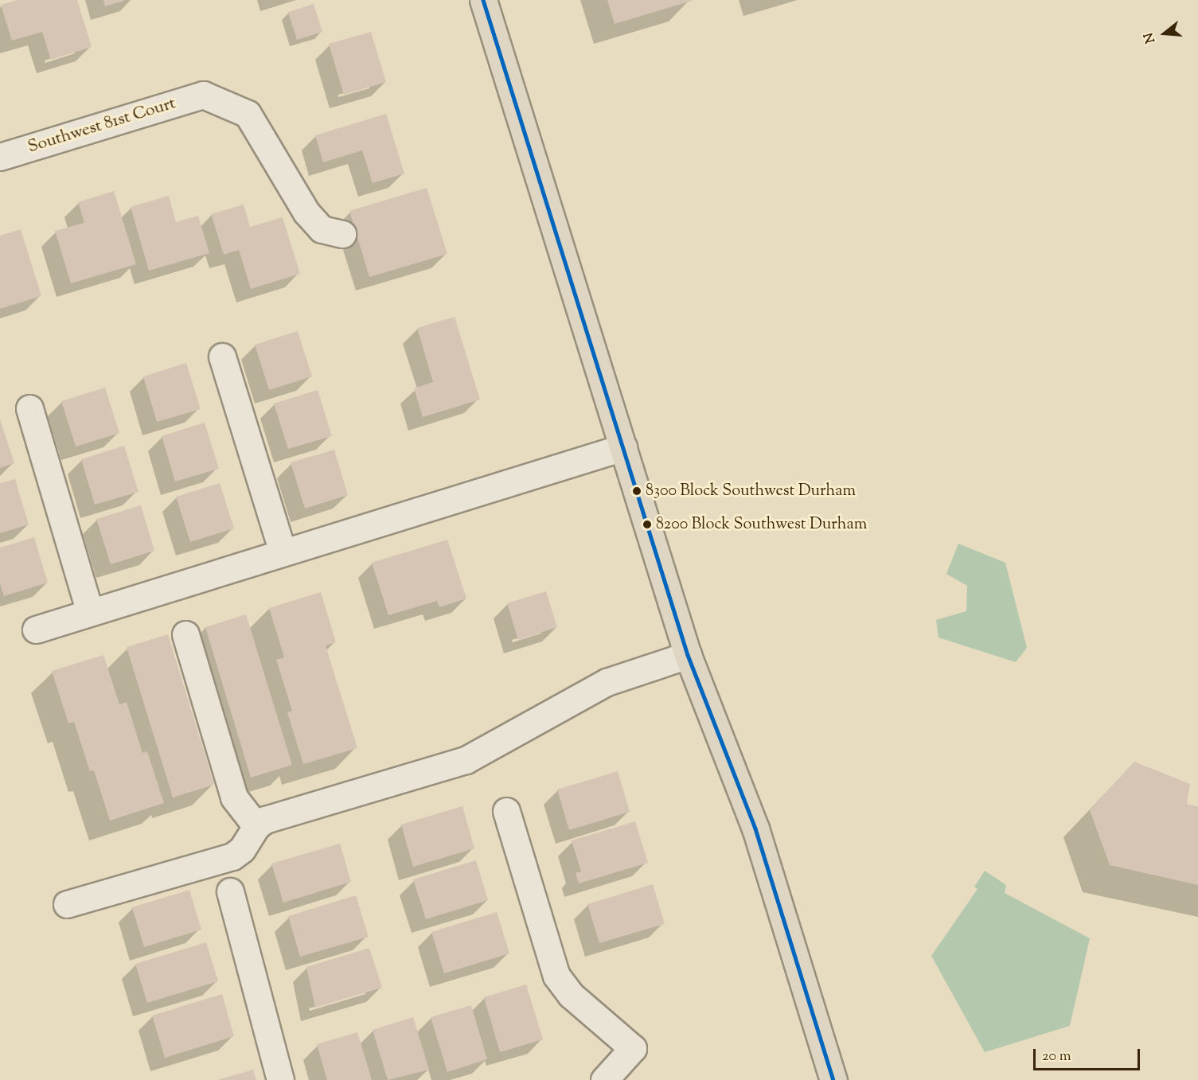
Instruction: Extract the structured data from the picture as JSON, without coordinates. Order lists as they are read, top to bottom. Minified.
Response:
{"streets":{"street":["Southwest 81st Court"]},"places":["8300 Block Southwest Durham","8200 Block Southwest Durham"],"scale_bar":"20 m","north":"left"}
